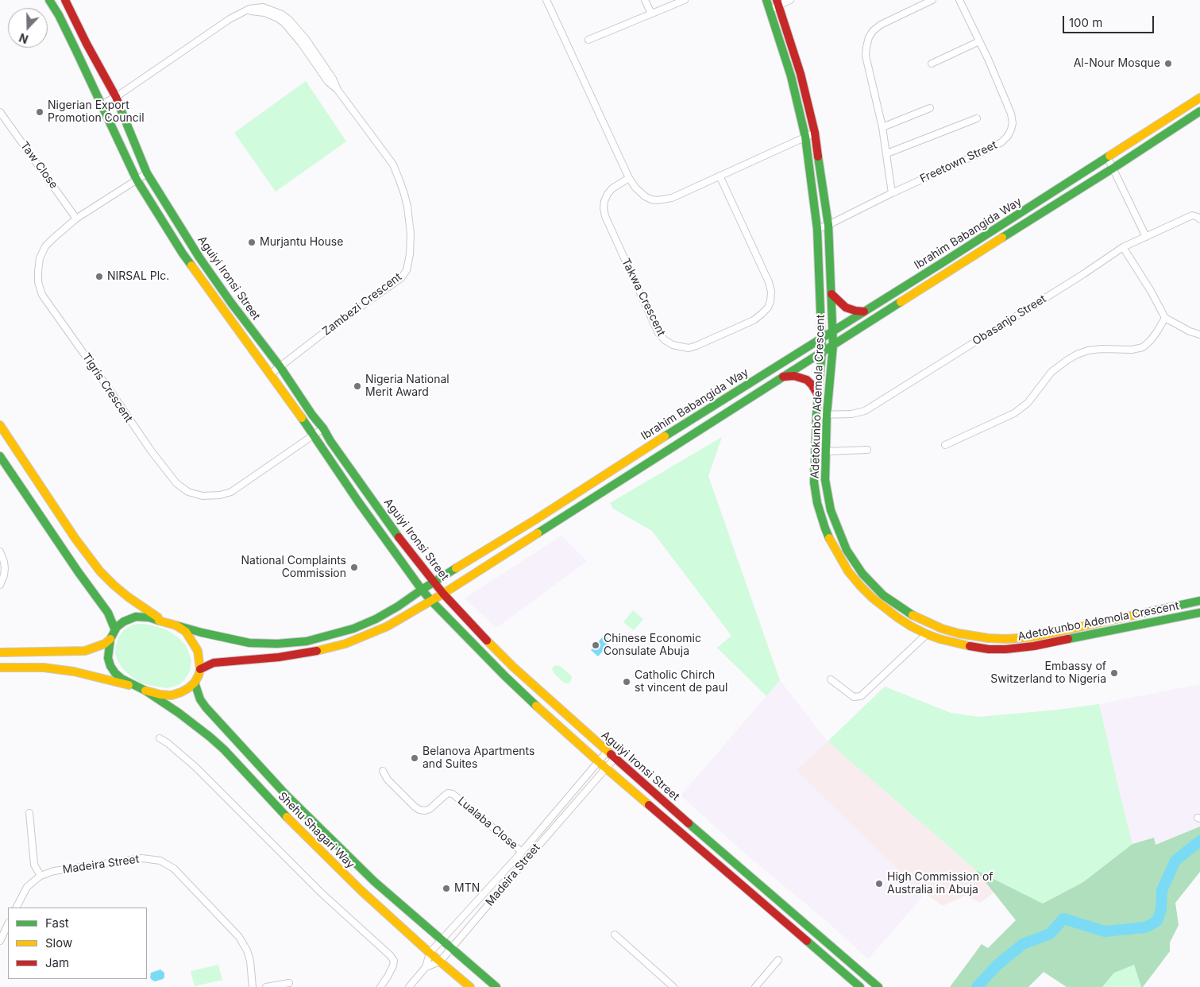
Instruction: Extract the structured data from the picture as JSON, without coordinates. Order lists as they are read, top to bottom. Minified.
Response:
{"streets":{"main road":["Ibrahim Babangida Way","Aguiyi Ironsi Street","Adetokunbo Ademola Crescent","Shehu Shagari Way"],"street":["Freetown Street","Taw Close","Takwa Crescent","Zambezi Crescent","Obasanjo Street","Tigris Crescent","Lualaba Close","Madeira Street"]},"crossings":[["Freetown Street","Adetokunbo Ademola Crescent"],["Taw Close","Tigris Crescent"],["Ibrahim Babangida Way","Aguiyi Ironsi Street"],["Ibrahim Babangida Way","Adetokunbo Ademola Crescent"],["Ibrahim Babangida Way","Shehu Shagari Way"],["Aguiyi Ironsi Street","Zambezi Crescent"],["Aguiyi Ironsi Street","Tigris Crescent"],["Aguiyi Ironsi Street","Madeira Street"],["Obasanjo Street","Adetokunbo Ademola Crescent"],["Shehu Shagari Way","Madeira Street"]],"places":["Al-Nour Mosque","Nigerian Export Promotion Council","Murjantu House","NIRSAL Plc.","Nigeria National Merit Award","National Complaints Commission","Chinese Economic Consulate Abuja","Embassy of Switzerland to Nigeria","Catholic Chirch st vincent de paul","Belanova Apartments and Suites","High Commission of Australia in Abuja","MTN"],"legend":["Fast","Slow","Jam"],"scale_bar":"100 m","north":"bottom"}
